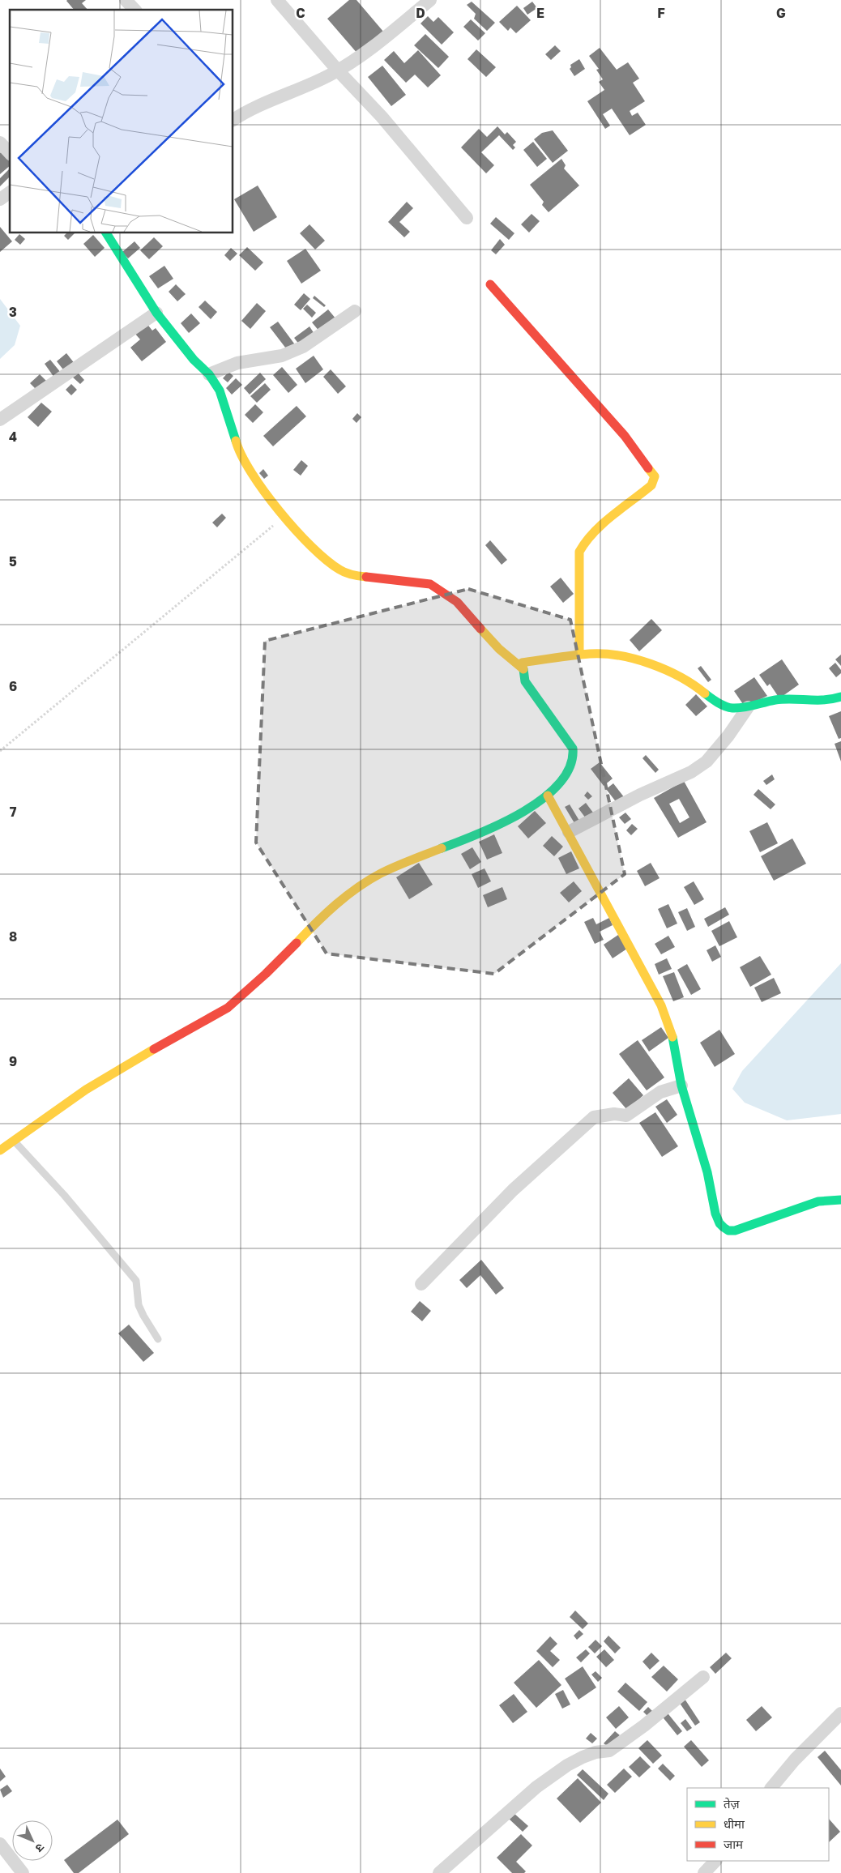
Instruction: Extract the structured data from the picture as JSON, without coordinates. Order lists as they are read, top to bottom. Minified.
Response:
{"legend":["तेज़","धीमा","जाम"],"north":"bottom right","grid":{"columns":["C","D","E","F","G"],"rows":["3","4","5","6","7","8","9"]}}
